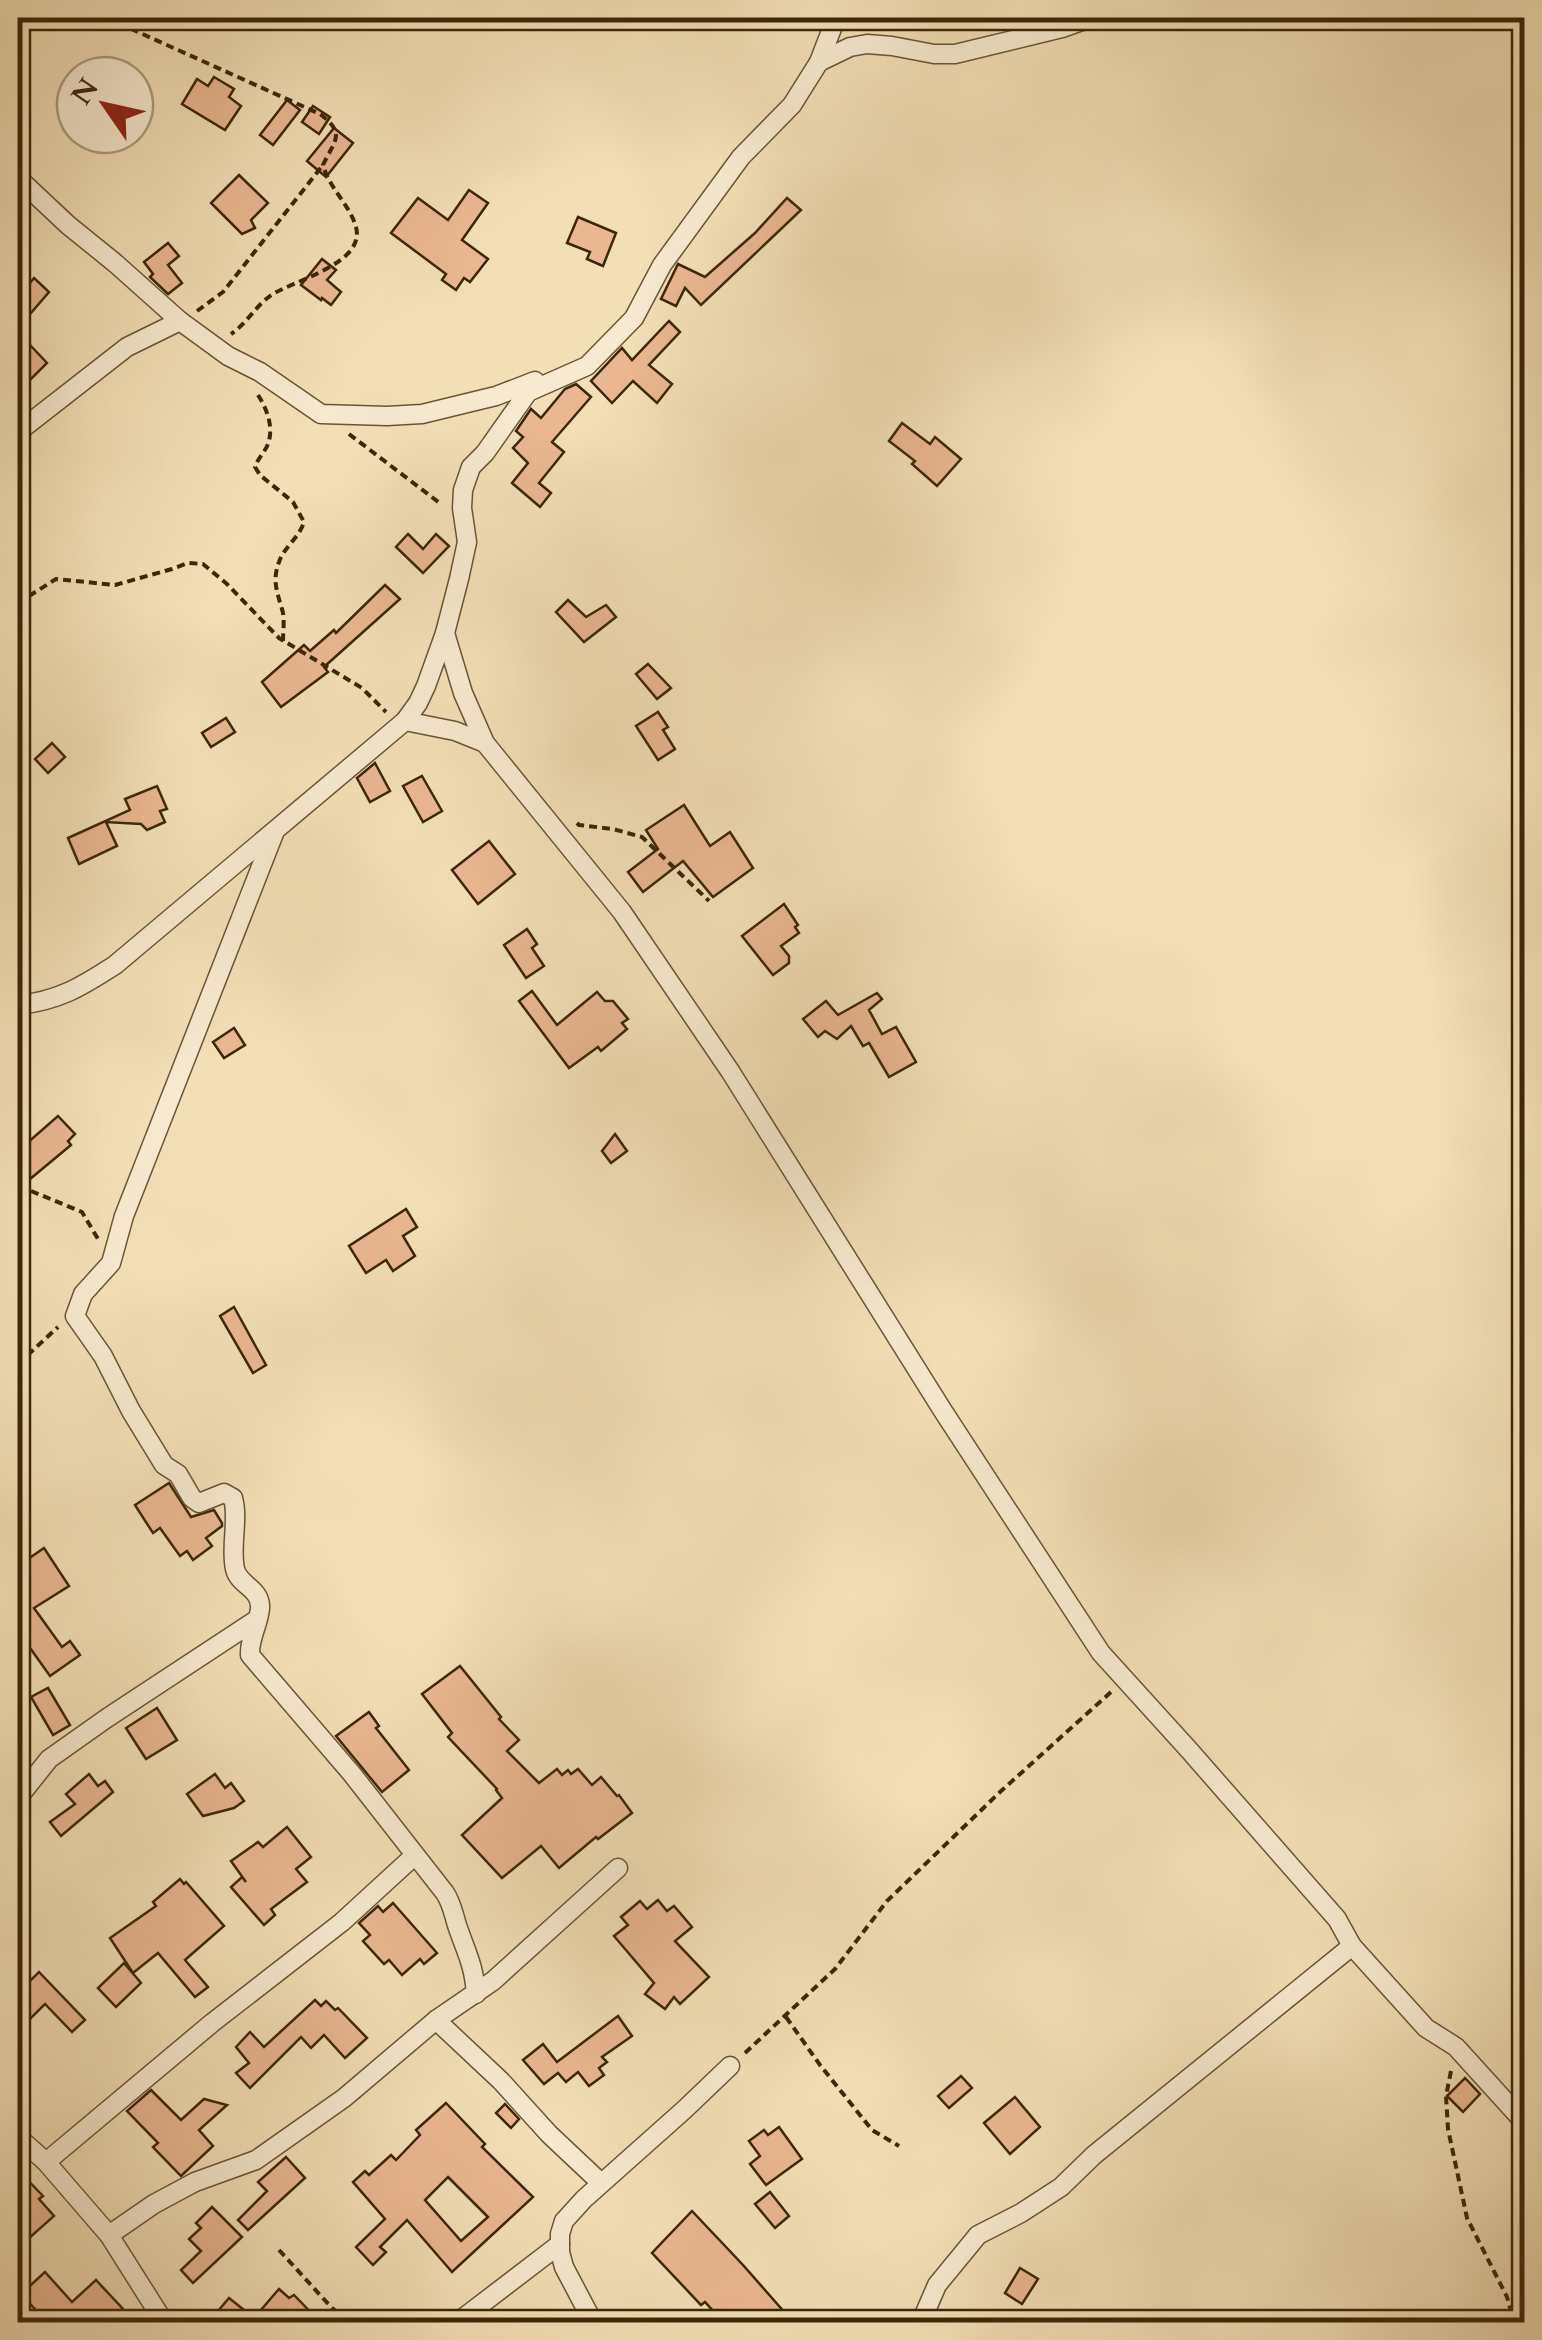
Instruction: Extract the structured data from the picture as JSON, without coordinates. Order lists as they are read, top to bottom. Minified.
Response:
{"north":"top left"}
